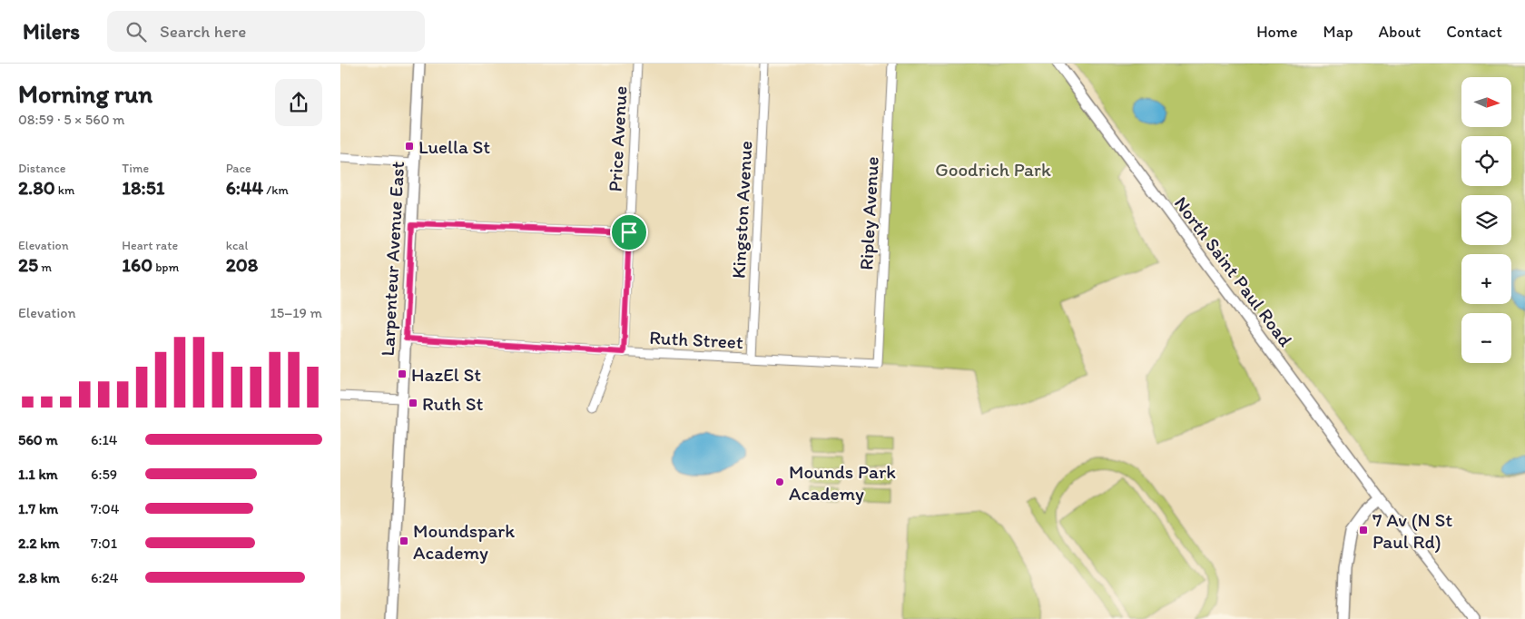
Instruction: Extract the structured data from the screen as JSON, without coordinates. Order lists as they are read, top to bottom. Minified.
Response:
{"streets":{"street":["Price Avenue","Kingston Avenue","Ripley Avenue","Larpenteur Avenue East","North Saint Paul Road","Ruth Street"]},"crossings":[["Price Avenue","Ruth Street"],["Kingston Avenue","Ruth Street"],["Ripley Avenue","Ruth Street"],["Larpenteur Avenue East","Ruth Street"]],"parks":["Goodrich Park"],"places":{"transit":["Luella St","HazEl St","Ruth St","7 Av (N St Paul Rd)","Moundspark Academy"],"other":["Mounds Park Academy"]},"north":"right","page":{"header":"Milers","search":"Search here","nav":["Home","Map","About","Contact"],"heading":["Morning run","08:59 · 5 × 560 m"],"map_buttons":["+","−"],"stats":[["Distance","2.80 km"],["Time","18:51"],["Pace","6:44 /km"],["Elevation","25 m"],["Heart rate","160 bpm"],["kcal","208"]],"chart":["Elevation","15–19 m"],"list":[{"name":"560 m","note":"6:14"},{"name":"1.1 km","note":"6:59"},{"name":"1.7 km","note":"7:04"},{"name":"2.2 km","note":"7:01"},{"name":"2.8 km","note":"6:24"}]}}
